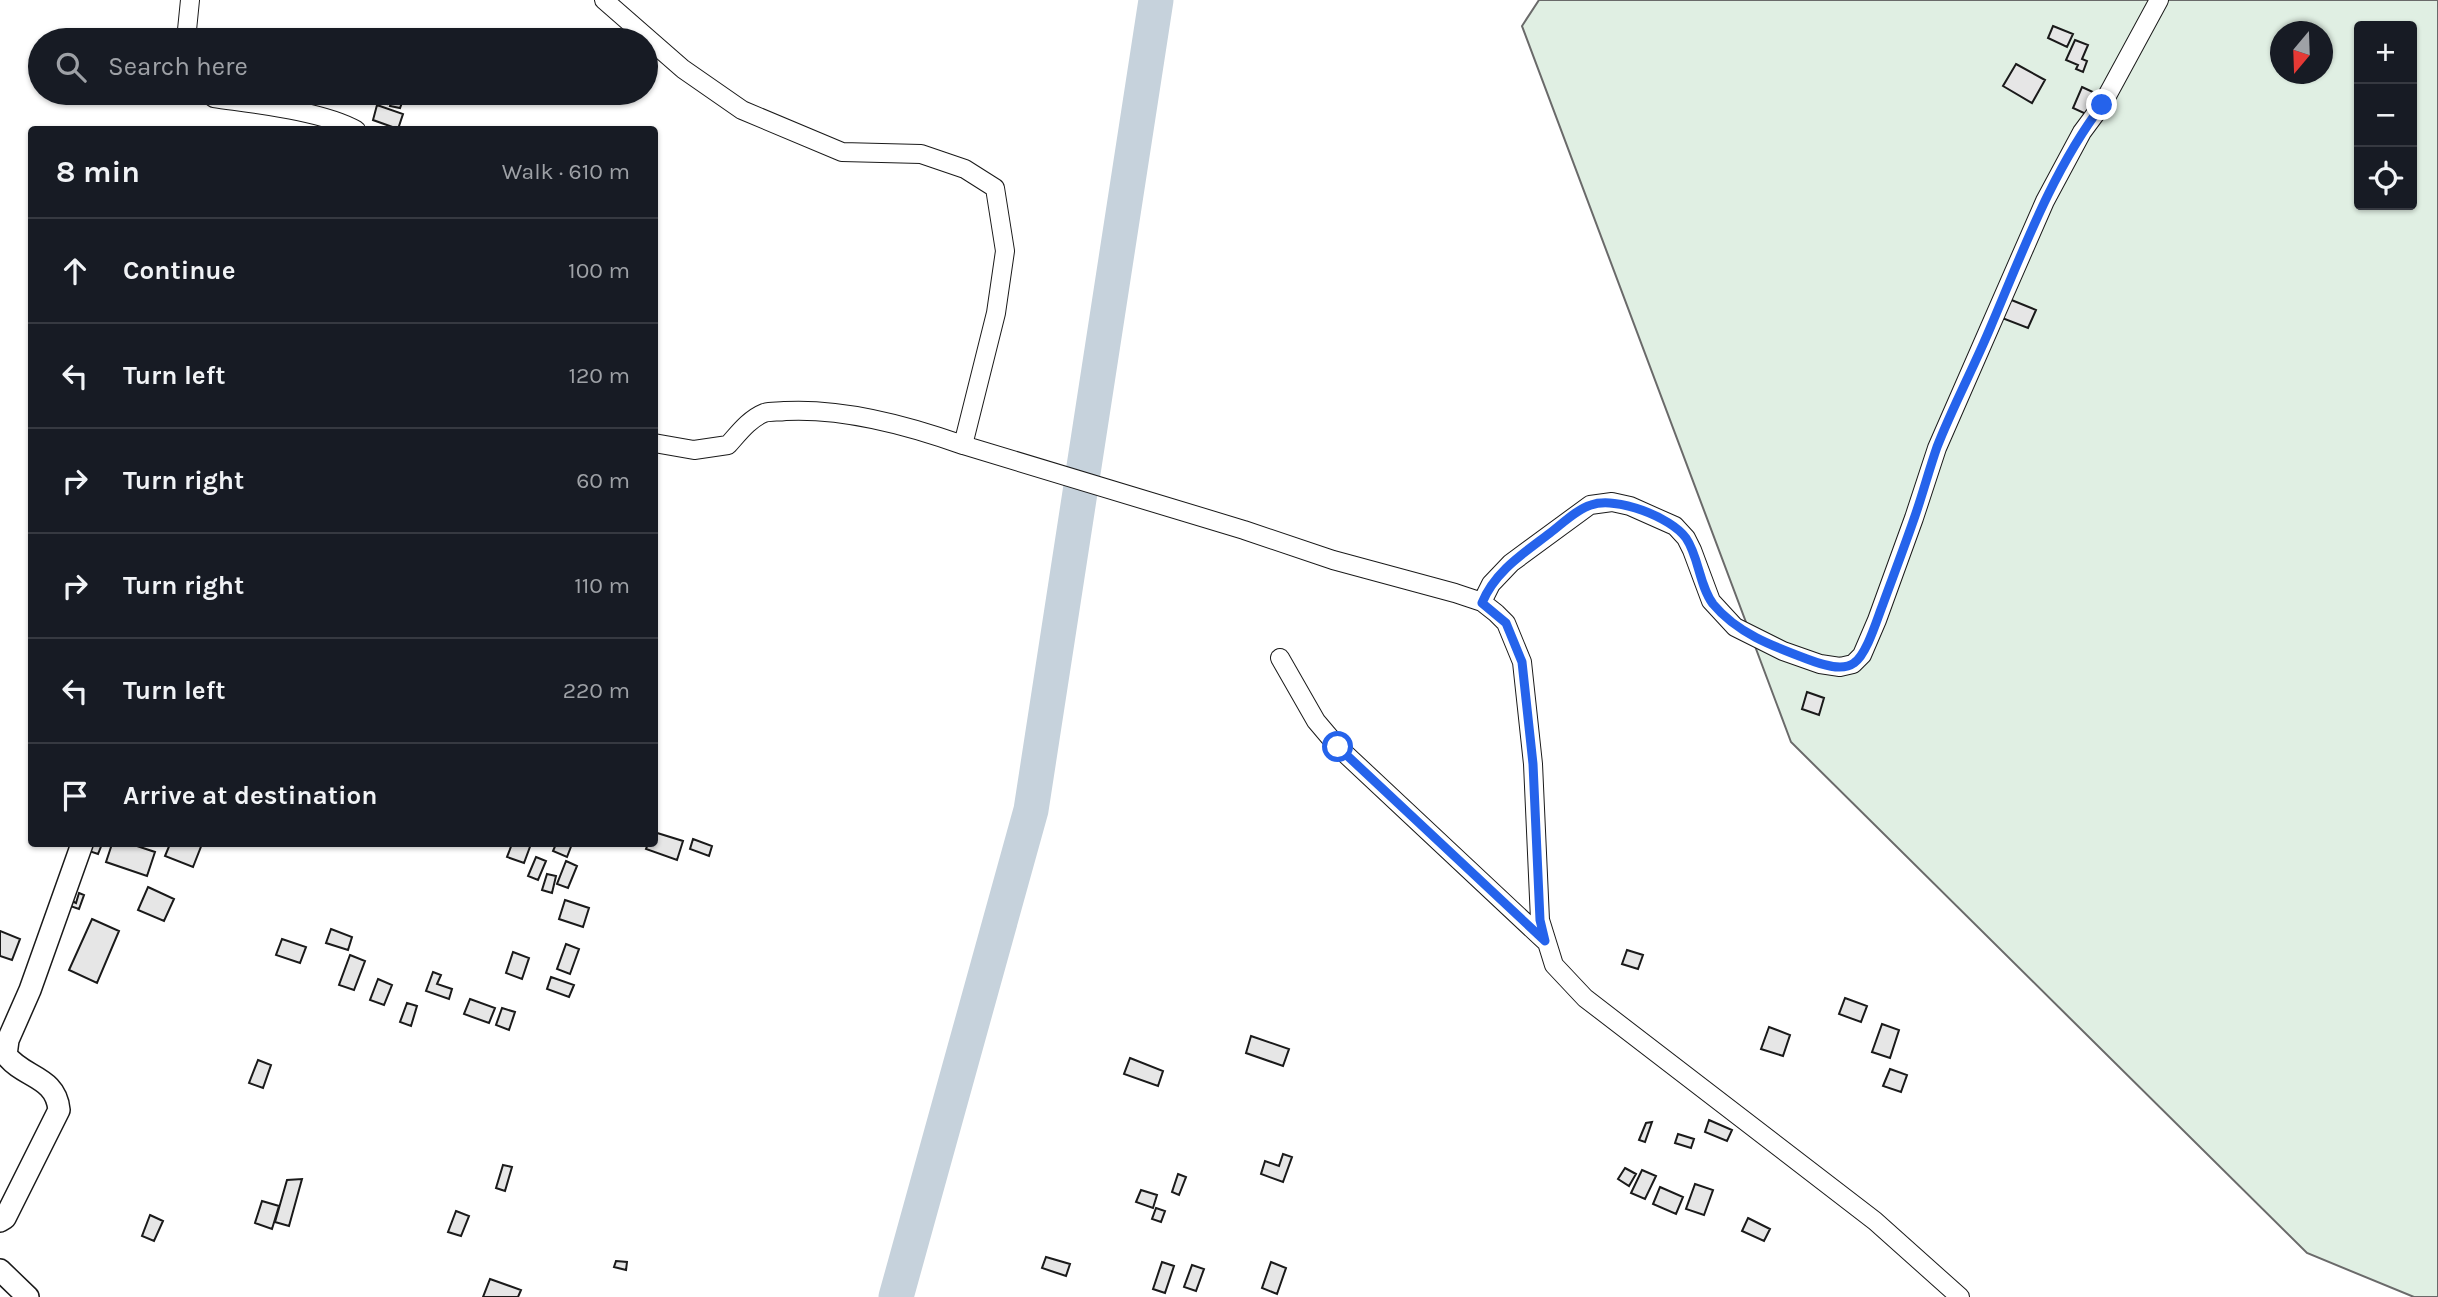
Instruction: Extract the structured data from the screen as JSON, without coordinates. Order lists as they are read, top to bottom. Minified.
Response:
{"north":"bottom","page":{"map_buttons":["+","−"],"search":"Search here","heading":["8 min","Walk · 610 m"],"list":[["Continue","100 m"],["Turn left","120 m"],["Turn right","60 m"],["Turn right","110 m"],["Turn left","220 m"],"Arrive at destination"]}}
